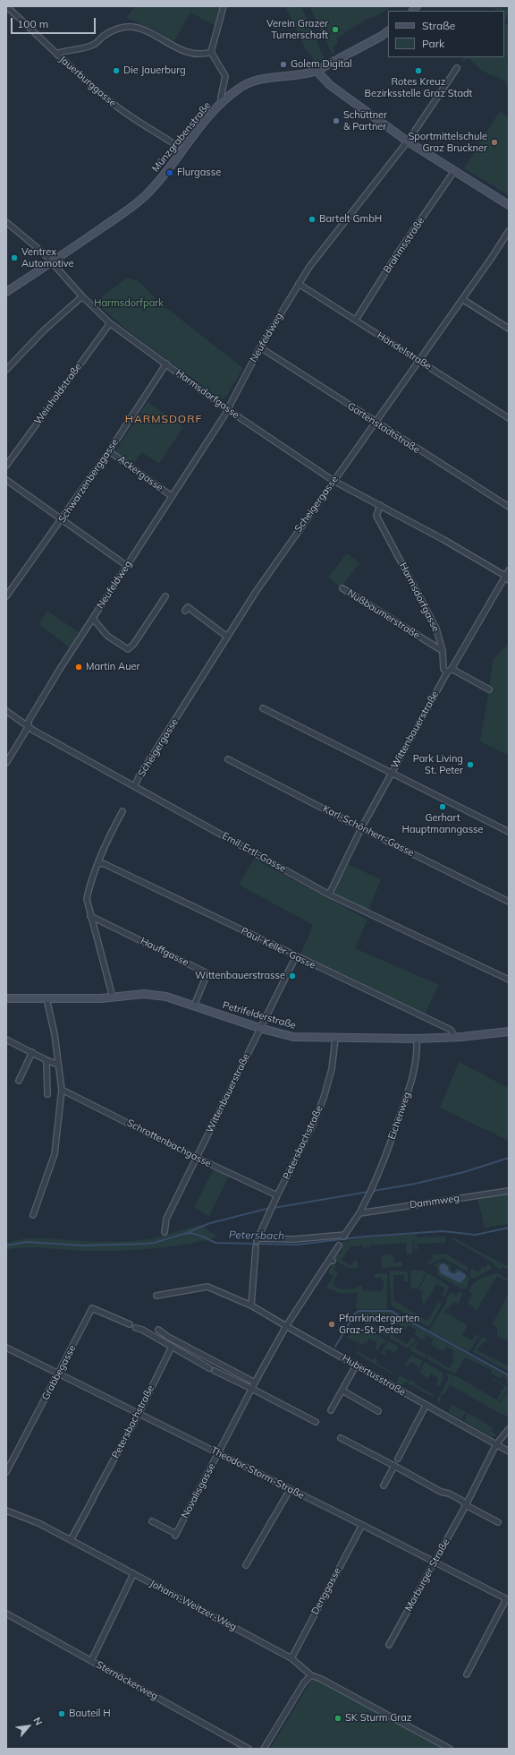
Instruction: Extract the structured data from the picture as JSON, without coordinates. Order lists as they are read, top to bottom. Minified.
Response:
{"streets":{"main road":["Münzgrabenstraße","Petrifelderstraße"],"street":["Jauerburggasse","Brahmsstraße","Neufeldweg","Händelstraße","Weinholdstraße","Harmsdorfgasse","Gartenstadtstraße","Ackergasse","Schwarzenberggasse","Scheigergasse","Nußbaumerstraße","Wittenbauerstraße","Karl-Schönherr-Gasse","Emil-Ertl-Gasse","Paul-Keller-Gasse","Hauffgasse","Eichenweg","Petersbachstraße","Schrottenbachgasse","Dammweg","Grabbegasse","Hubertusstraße","Theodor-Storm-Straße","Novalisgasse","Marburger Straße","Denggasse","Johann-Weitzer-Weg","Sternäckerweg"]},"crossings":[["Münzgrabenstraße","Harmsdorfgasse"],["Brahmsstraße","Händelstraße"],["Neufeldweg","Händelstraße"],["Neufeldweg","Harmsdorfgasse"],["Neufeldweg","Gartenstadtstraße"],["Neufeldweg","Ackergasse"],["Neufeldweg","Emil-Ertl-Gasse"],["Händelstraße","Scheigergasse"],["Weinholdstraße","Harmsdorfgasse"],["Harmsdorfgasse","Schwarzenberggasse"],["Harmsdorfgasse","Scheigergasse"],["Harmsdorfgasse","Nußbaumerstraße"],["Harmsdorfgasse","Wittenbauerstraße"],["Gartenstadtstraße","Scheigergasse"],["Ackergasse","Schwarzenberggasse"],["Scheigergasse","Emil-Ertl-Gasse"],["Wittenbauerstraße","Karl-Schönherr-Gasse"],["Wittenbauerstraße","Emil-Ertl-Gasse"],["Wittenbauerstraße","Paul-Keller-Gasse"],["Wittenbauerstraße","Petrifelderstraße"],["Wittenbauerstraße","Schrottenbachgasse"],["Paul-Keller-Gasse","Petrifelderstraße"],["Hauffgasse","Petrifelderstraße"],["Petrifelderstraße","Eichenweg"],["Petrifelderstraße","Petersbachstraße"],["Eichenweg","Petersbachstraße"],["Eichenweg","Dammweg"],["Petersbachstraße","Schrottenbachgasse"],["Petersbachstraße","Theodor-Storm-Straße"],["Petersbachstraße","Johann-Weitzer-Weg"],["Grabbegasse","Theodor-Storm-Straße"],["Hubertusstraße","Novalisgasse"],["Hubertusstraße","Marburger Straße"],["Theodor-Storm-Straße","Novalisgasse"],["Theodor-Storm-Straße","Marburger Straße"],["Theodor-Storm-Straße","Denggasse"],["Denggasse","Johann-Weitzer-Weg"]],"districts":["HARMSDORF"],"water":["Petersbach"],"parks":["Harmsdorfpark"],"places":["Verein Grazer Turnerschaft","Golem Digital","Die Jauerburg","Rotes Kreuz Bezirksstelle Graz Stadt","Schüttner & Partner","Sportmittelschule Graz Bruckner","Flurgasse","Bartelt GmbH","Ventrex Automotive","Martin Auer","Park Living St. Peter","Gerhart Hauptmanngasse","Wittenbauerstrasse","Pfarrkindergarten Graz-St. Peter","Bauteil H","SK Sturm Graz"],"legend":["Straße","Park"],"scale_bar":"100 m","north":"top right"}
